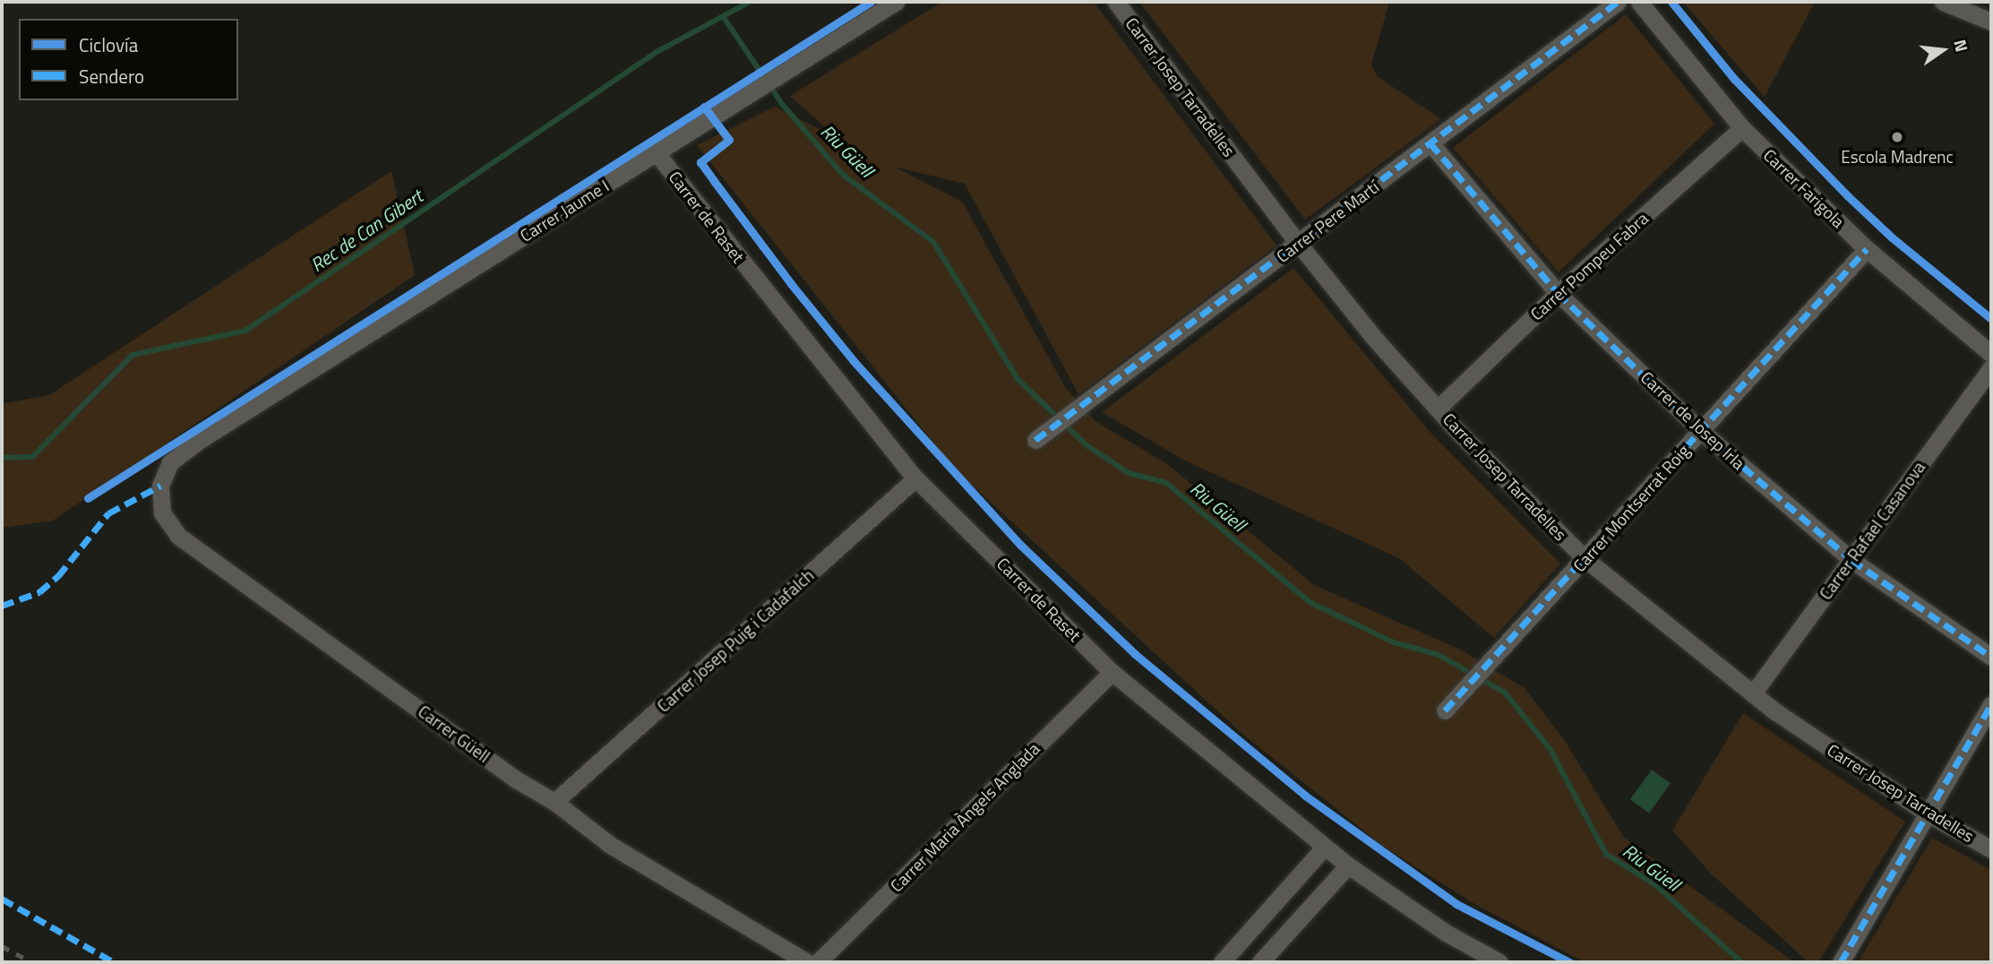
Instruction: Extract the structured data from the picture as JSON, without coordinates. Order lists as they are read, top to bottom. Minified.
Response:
{"streets":{"street":["Carrer Josep Tarradelles","Carrer Farigola","Carrer Jaume I","Carrer de Raset","Carrer Pere Martí","Carrer Pompeu Fabra","Carrer de Josep Irla","Carrer Montserrat Roig","Carrer Rafael Casanova","Carrer Josep Puig i Cadafalch","Carrer Güell","Carrer Maria Àngels Anglada"]},"crossings":[["Carrer Josep Tarradelles","Carrer Pere Martí"],["Carrer Josep Tarradelles","Carrer Pompeu Fabra"],["Carrer Josep Tarradelles","Carrer Montserrat Roig"],["Carrer Josep Tarradelles","Carrer Rafael Casanova"],["Carrer Farigola","Carrer Pompeu Fabra"],["Carrer Farigola","Carrer Montserrat Roig"],["Carrer Jaume I","Carrer de Raset"],["Carrer Jaume I","Carrer Güell"],["Carrer de Raset","Carrer Josep Puig i Cadafalch"],["Carrer de Raset","Carrer Maria Àngels Anglada"],["Carrer Pere Martí","Carrer de Josep Irla"],["Carrer Pompeu Fabra","Carrer de Josep Irla"],["Carrer de Josep Irla","Carrer Montserrat Roig"],["Carrer de Josep Irla","Carrer Rafael Casanova"],["Carrer Josep Puig i Cadafalch","Carrer Güell"]],"water":["Riu Güell","Rec de Can Gibert"],"places":["Escola Madrenc"],"legend":["Ciclovía","Sendero"],"north":"right"}
